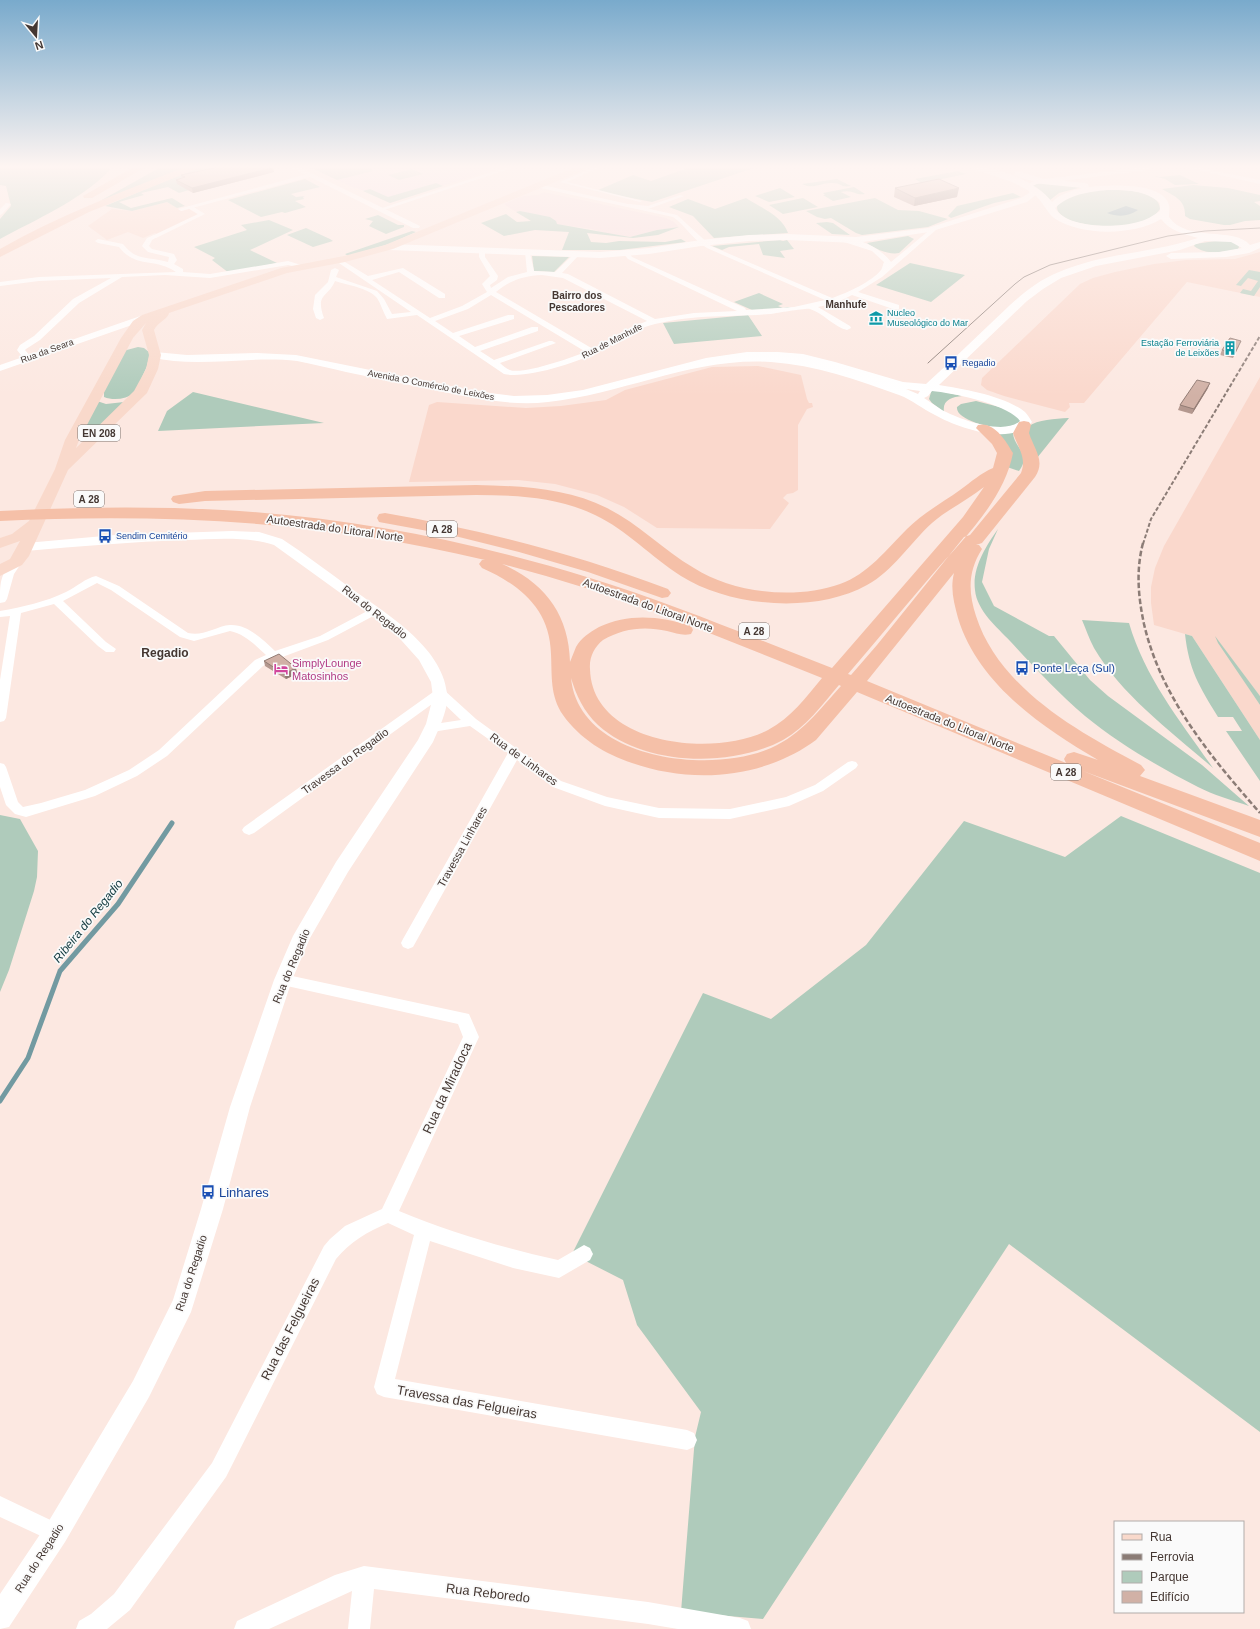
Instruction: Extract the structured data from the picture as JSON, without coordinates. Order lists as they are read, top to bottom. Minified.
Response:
{"streets":{"highway":["A 28","Autoestrada do Litoral Norte"],"main road":["Avenida O Comércio de Leixões","EN 208"],"street":["Rua de Manhufe","Rua da Seara","Rua do Regadio","Rua de Linhares","Travessa do Regadio","Travessa Linhares","Rua da Miradoca","Rua das Felgueiras","Travessa das Felgueiras","Rua Reboredo"]},"crossings":[["Rua da Seara","EN 208"],["Avenida O Comércio de Leixões","EN 208"],["Rua do Regadio","Rua de Linhares"],["Rua do Regadio","Travessa do Regadio"],["Rua do Regadio","Rua da Miradoca"],["Rua de Linhares","Travessa do Regadio"],["Rua de Linhares","Travessa Linhares"],["Rua da Miradoca","Rua das Felgueiras"]],"districts":["Bairro dos Pescadores","Manhufe","Regadio"],"water":["Ribeira do Regadio"],"places":{"museum":["Nucleo Museológico do Mar"],"building":["Estação Ferroviária de Leixões"],"bus stop":["Regadio","Sendim Cemitério","Ponte Leça (Sul)","Linhares"],"hotel":["SimplyLounge Matosinhos"]},"legend":["Rua","Ferrovia","Parque","Edifício"],"north":"bottom"}
